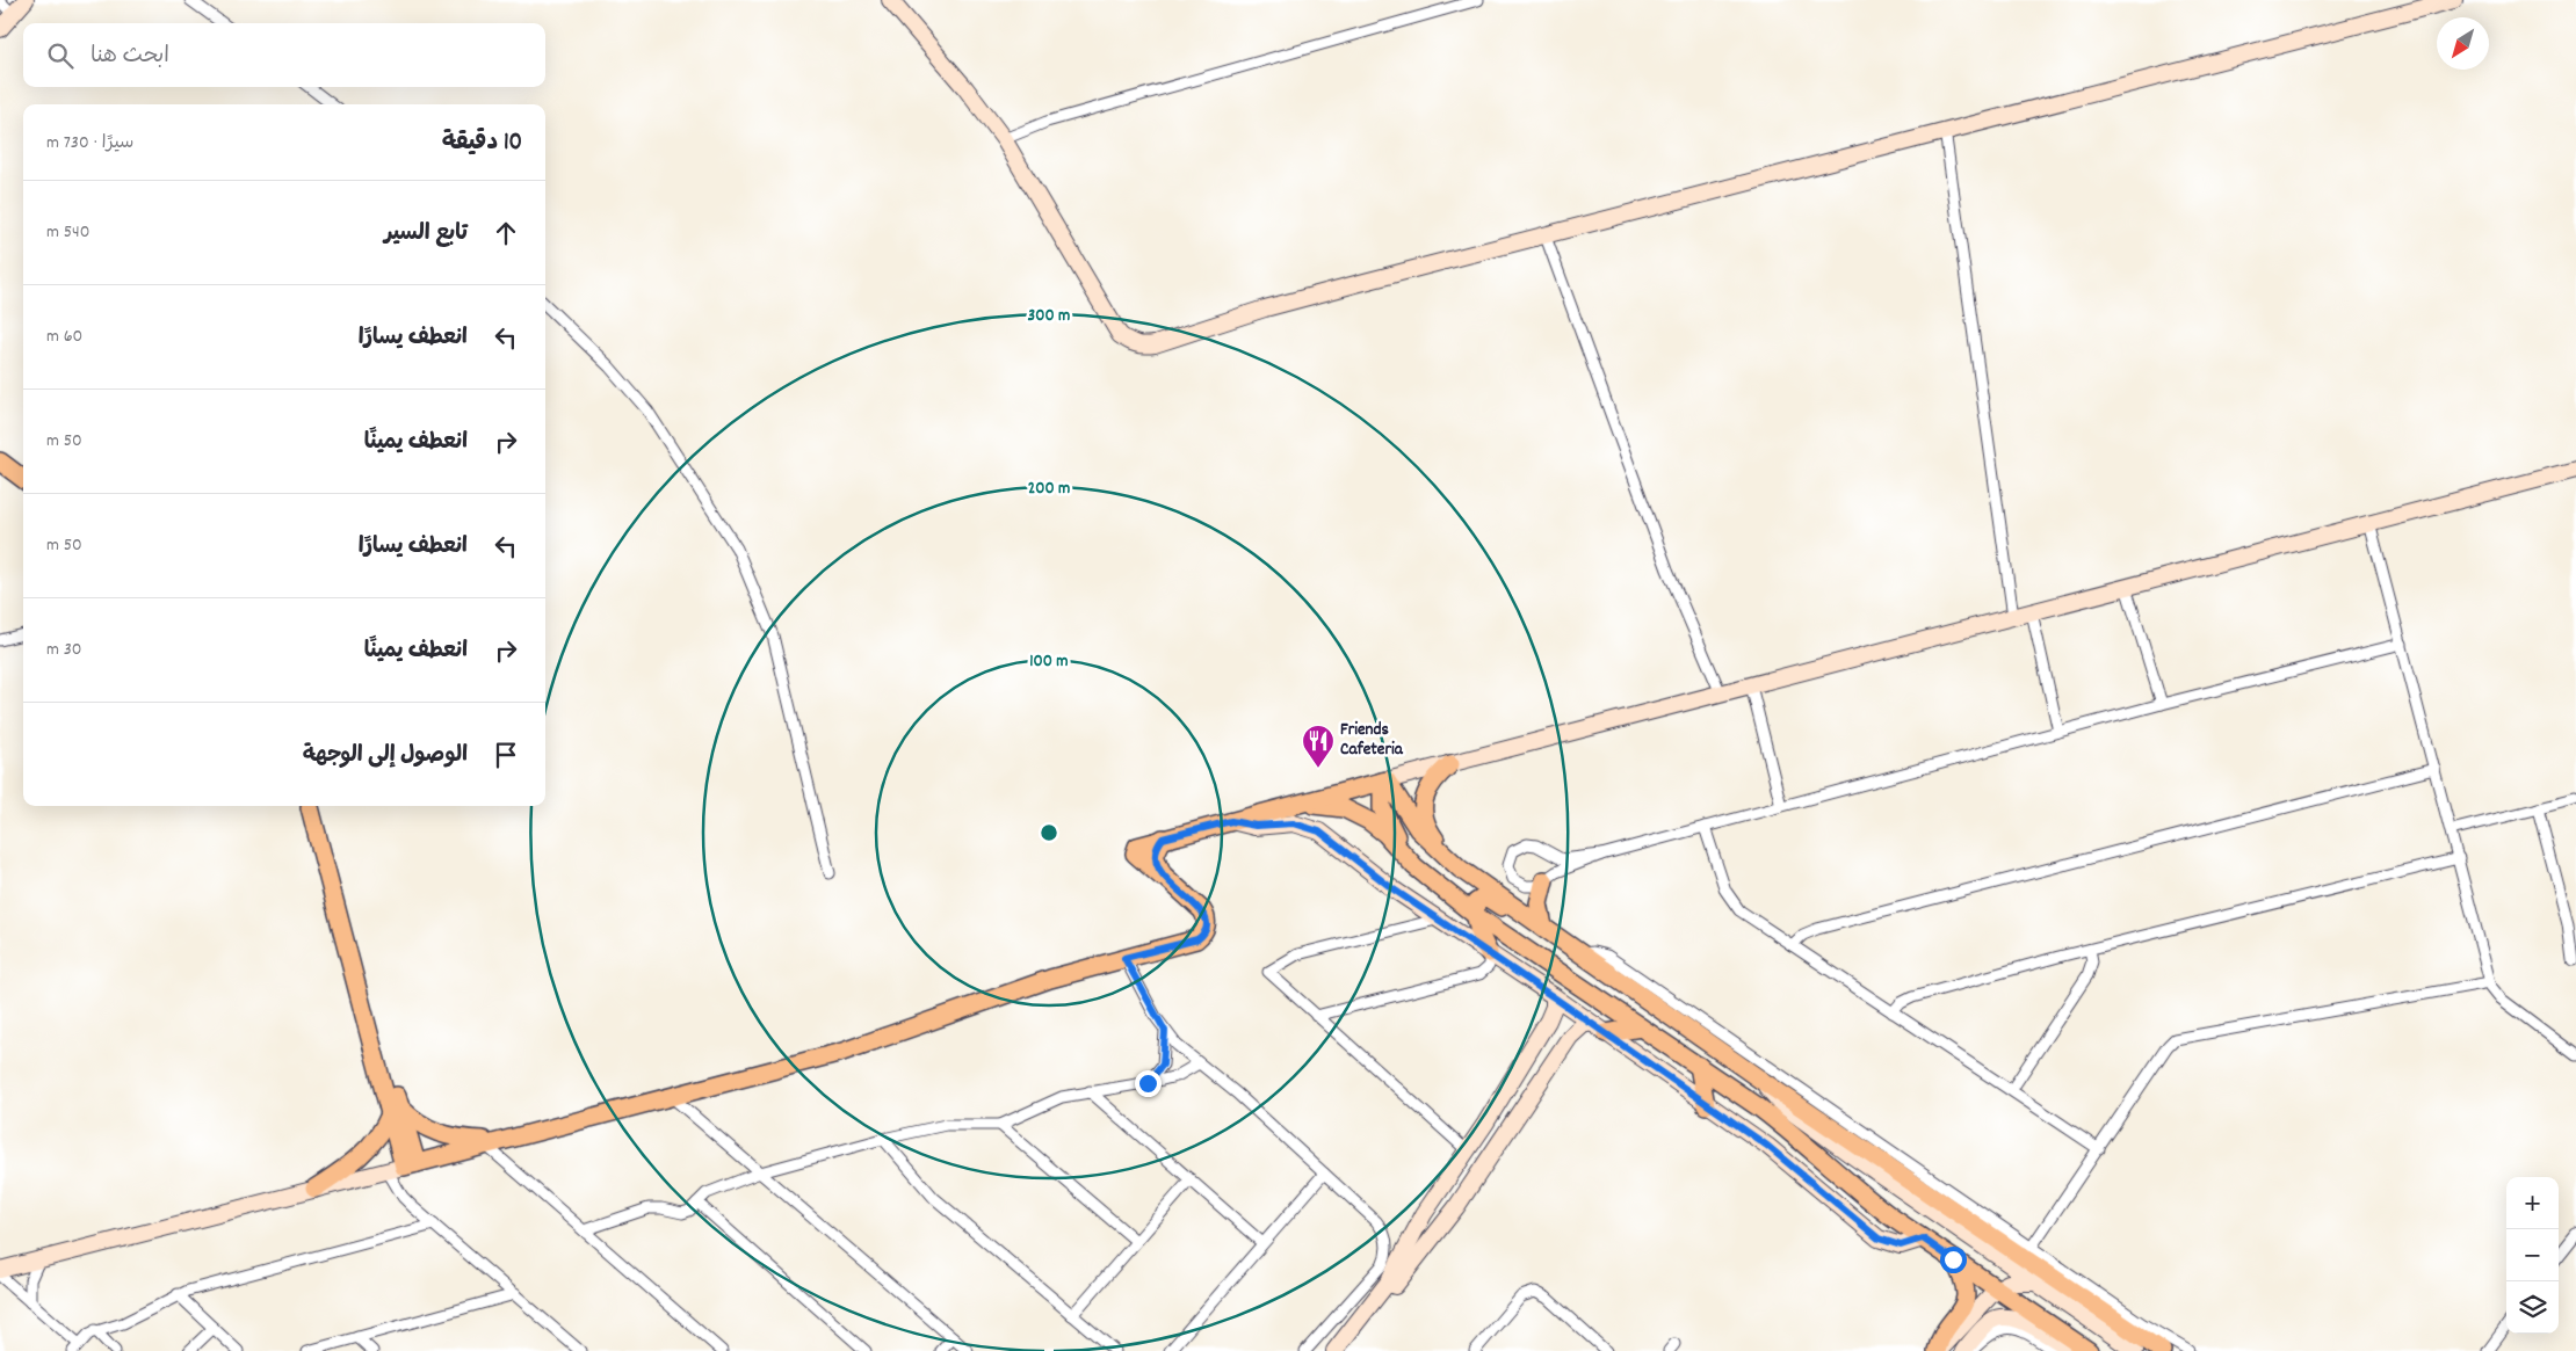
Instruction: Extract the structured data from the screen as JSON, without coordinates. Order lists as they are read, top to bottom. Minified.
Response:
{"places":{"restaurant":["Friends Cafeteria"]},"north":"bottom left","page":{"search":"ابحث هنا","heading":["10 دقيقة","سيرًا · 730 m"],"list":[["تابع السير","540 m"],["انعطف يسارًا","60 m"],["انعطف يمينًا","50 m"],["انعطف يسارًا","50 m"],["انعطف يمينًا","30 m"],"الوصول إلى الوجهة"],"map_buttons":["+","−"]},"rings":["300 m","200 m","100 m"]}
